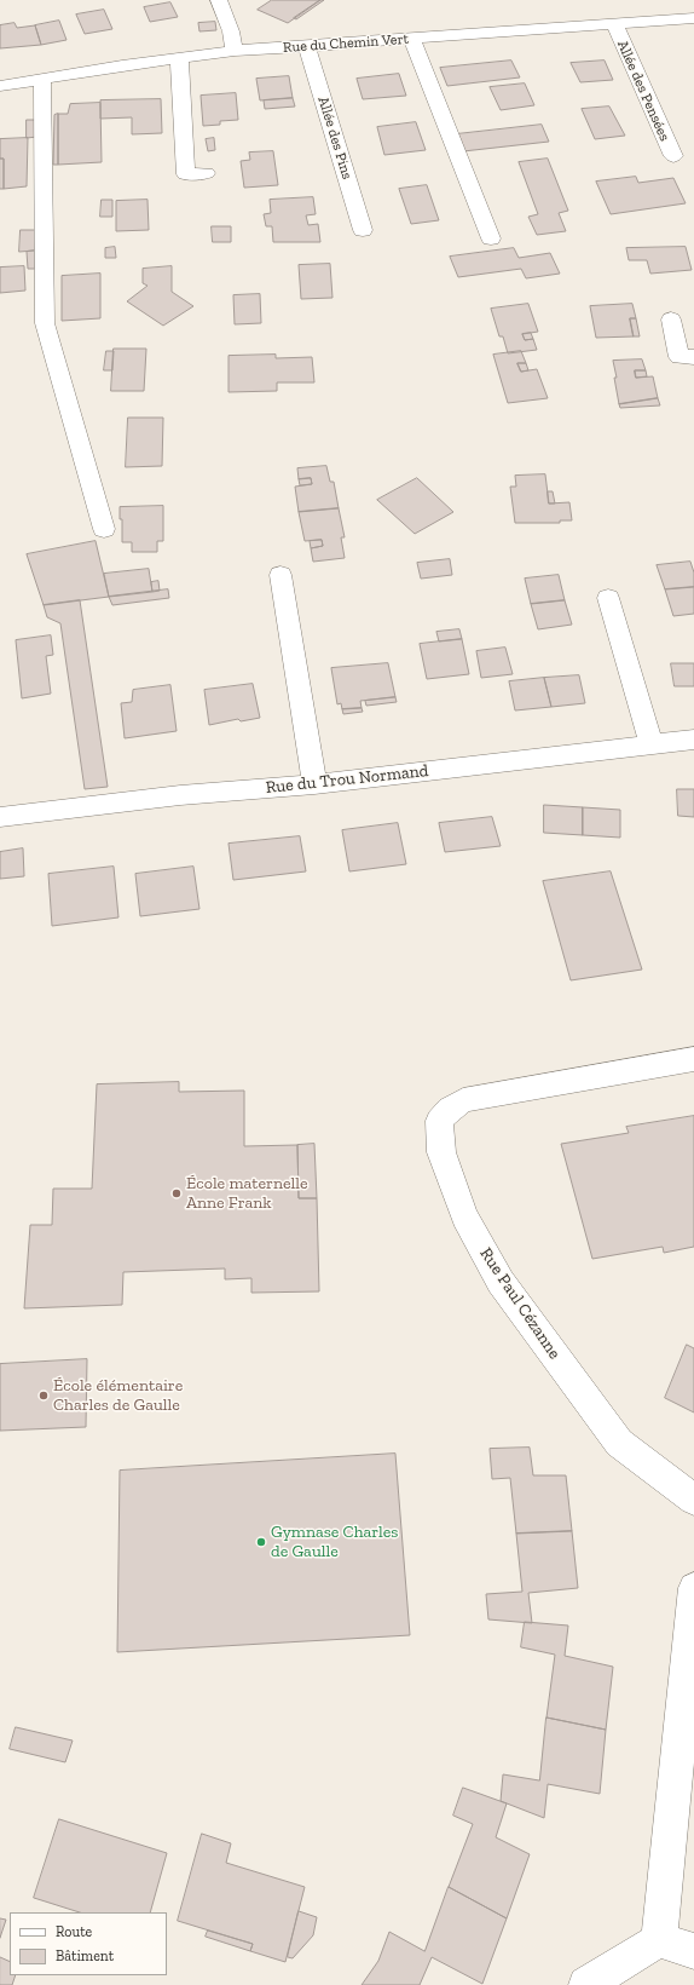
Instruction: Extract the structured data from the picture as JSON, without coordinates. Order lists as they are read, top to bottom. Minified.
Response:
{"streets":{"street":["Rue du Chemin Vert","Allée des Pensées","Allée des Pins","Rue du Trou Normand","Rue Paul Cézanne"]},"crossings":[["Rue du Chemin Vert","Allée des Pensées"],["Rue du Chemin Vert","Allée des Pins"]],"places":["École maternelle Anne Frank","École élémentaire Charles de Gaulle","Gymnase Charles de Gaulle"],"legend":["Route","Bâtiment"]}
